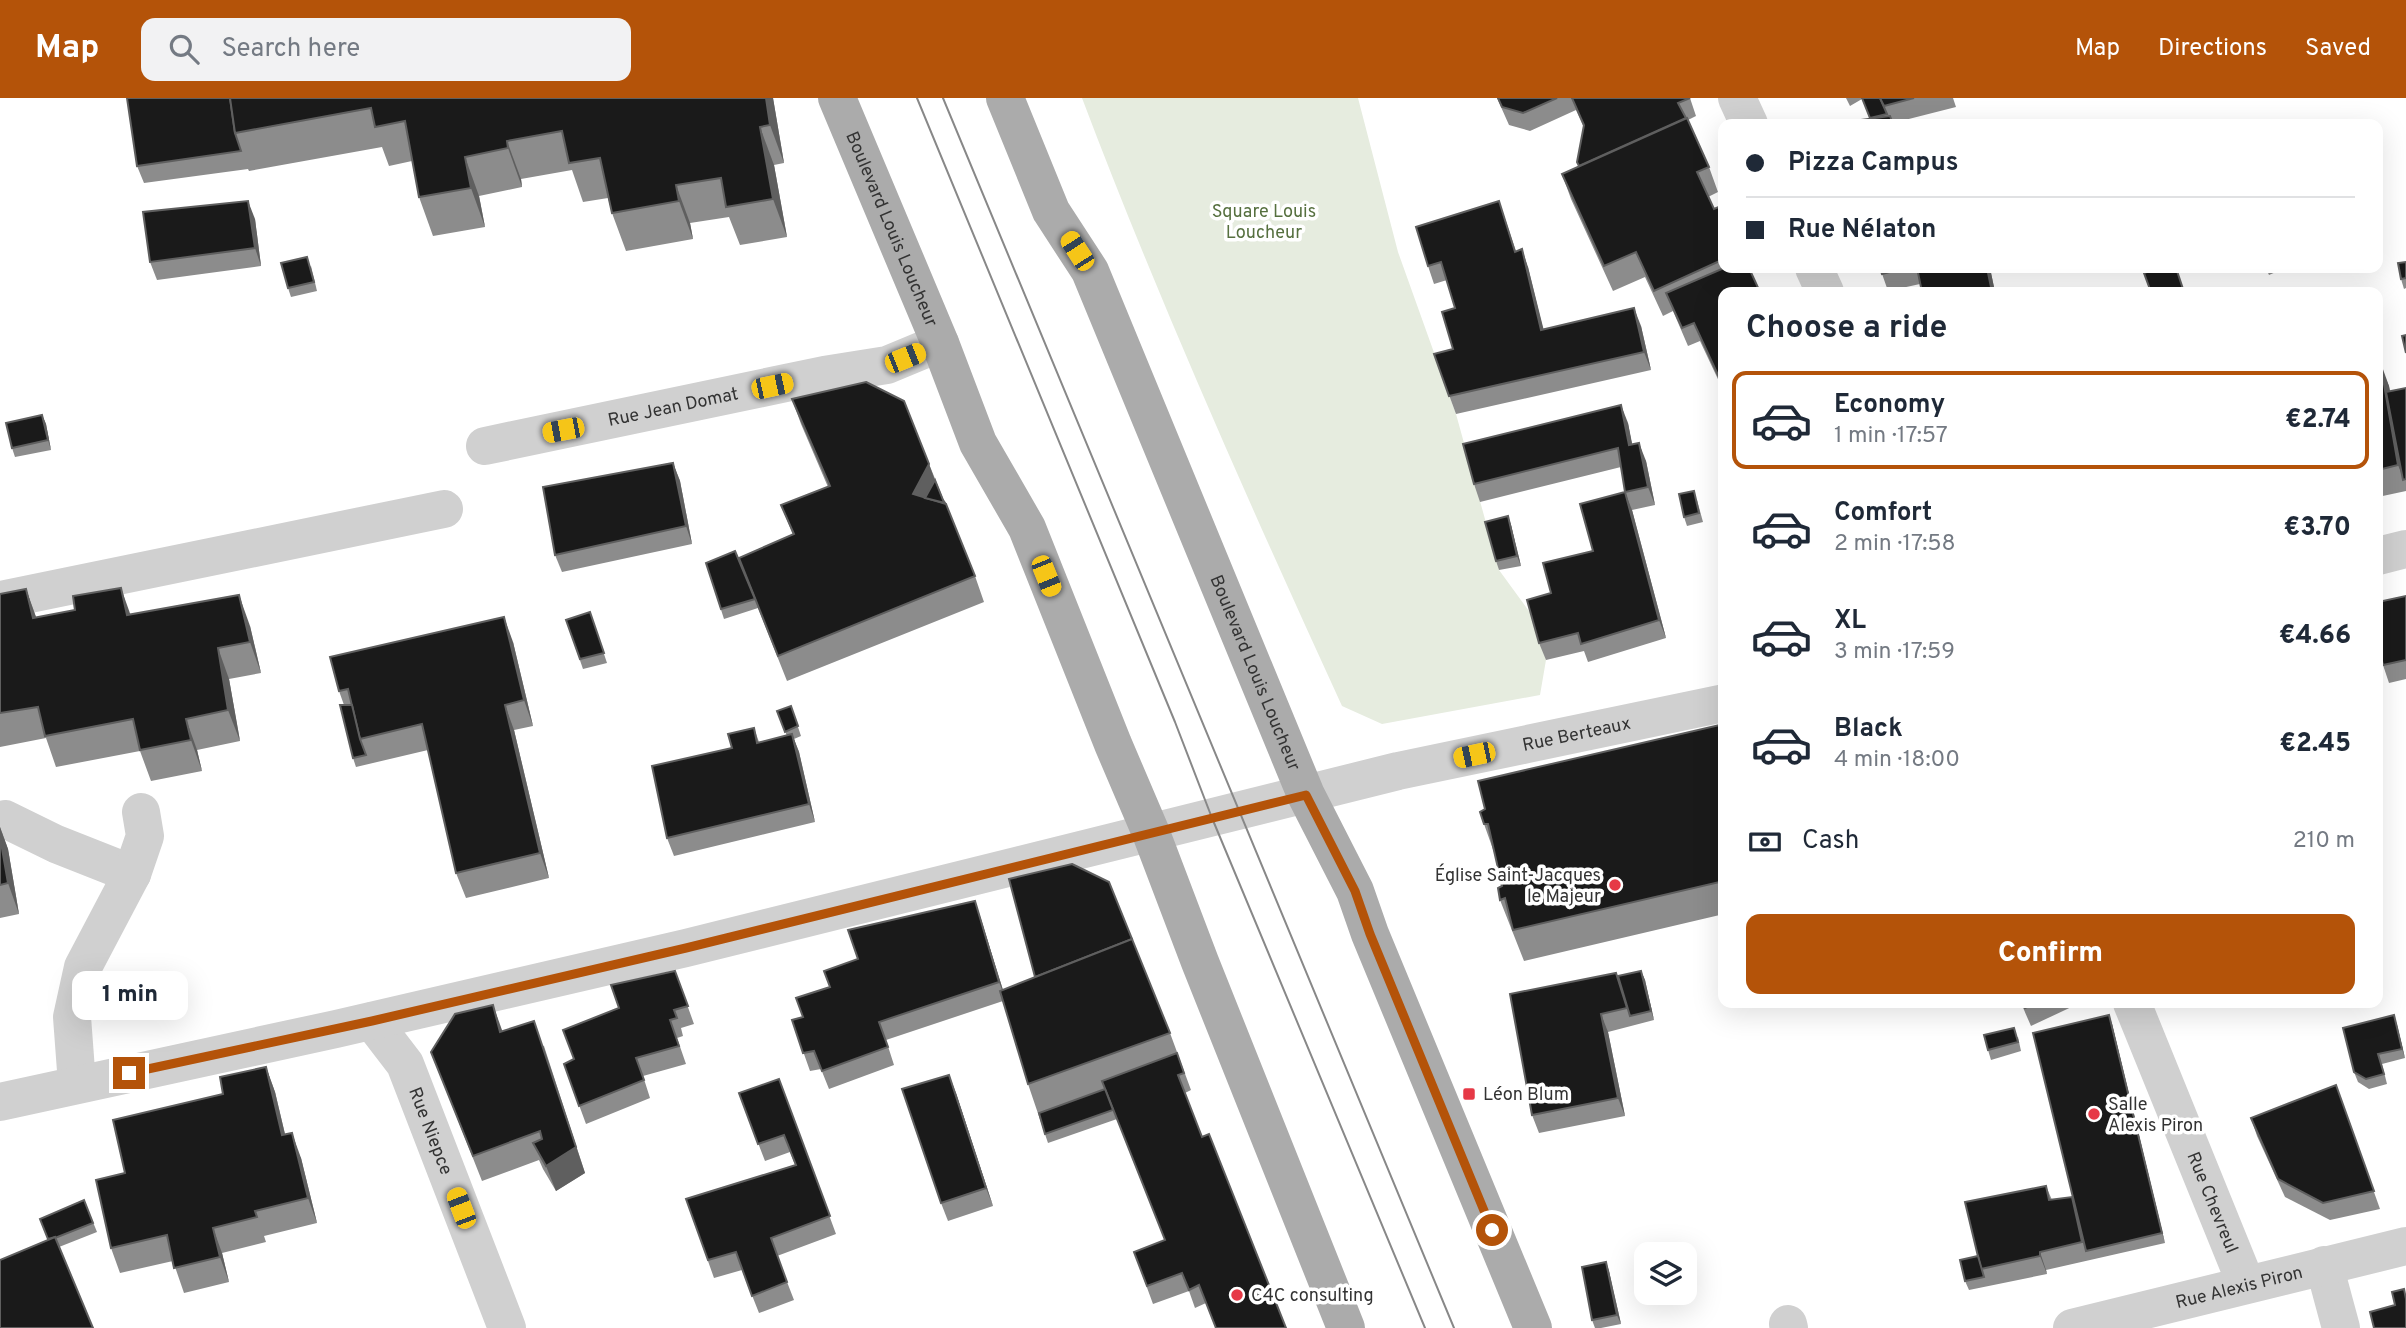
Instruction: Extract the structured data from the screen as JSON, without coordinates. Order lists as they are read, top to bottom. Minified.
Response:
{"streets":{"main road":["Boulevard Louis Loucheur"],"street":["Rue Jean Domat","Rue Berteaux","Rue Niepce","Rue Chevreul","Rue Alexis Piron"]},"crossings":[["Boulevard Louis Loucheur","Rue Jean Domat"],["Boulevard Louis Loucheur","Rue Berteaux"],["Rue Berteaux","Rue Niepce"],["Rue Chevreul","Rue Alexis Piron"]],"parks":["Square Louis Loucheur"],"places":{"other":["Église Saint-Jacques le Majeur","Salle Alexis Piron","C4C consulting"],"transit":["Léon Blum"]},"page":{"header":"Map","search":"Search here","nav":["Map","Directions","Saved"],"banner":["Pizza Campus","Rue Nélaton"],"heading":"Choose a ride","list":[{"name":"Economy","note":"1 min · 17:57","value":"€2.74"},{"name":"Comfort","note":"2 min · 17:58","value":"€3.70"},{"name":"XL","note":"3 min · 17:59","value":"€4.66"},{"name":"Black","note":"4 min · 18:00","value":"€2.45"}],"pay":["Cash","210 m"],"buttons":"Confirm","bubble":"1 min"}}
